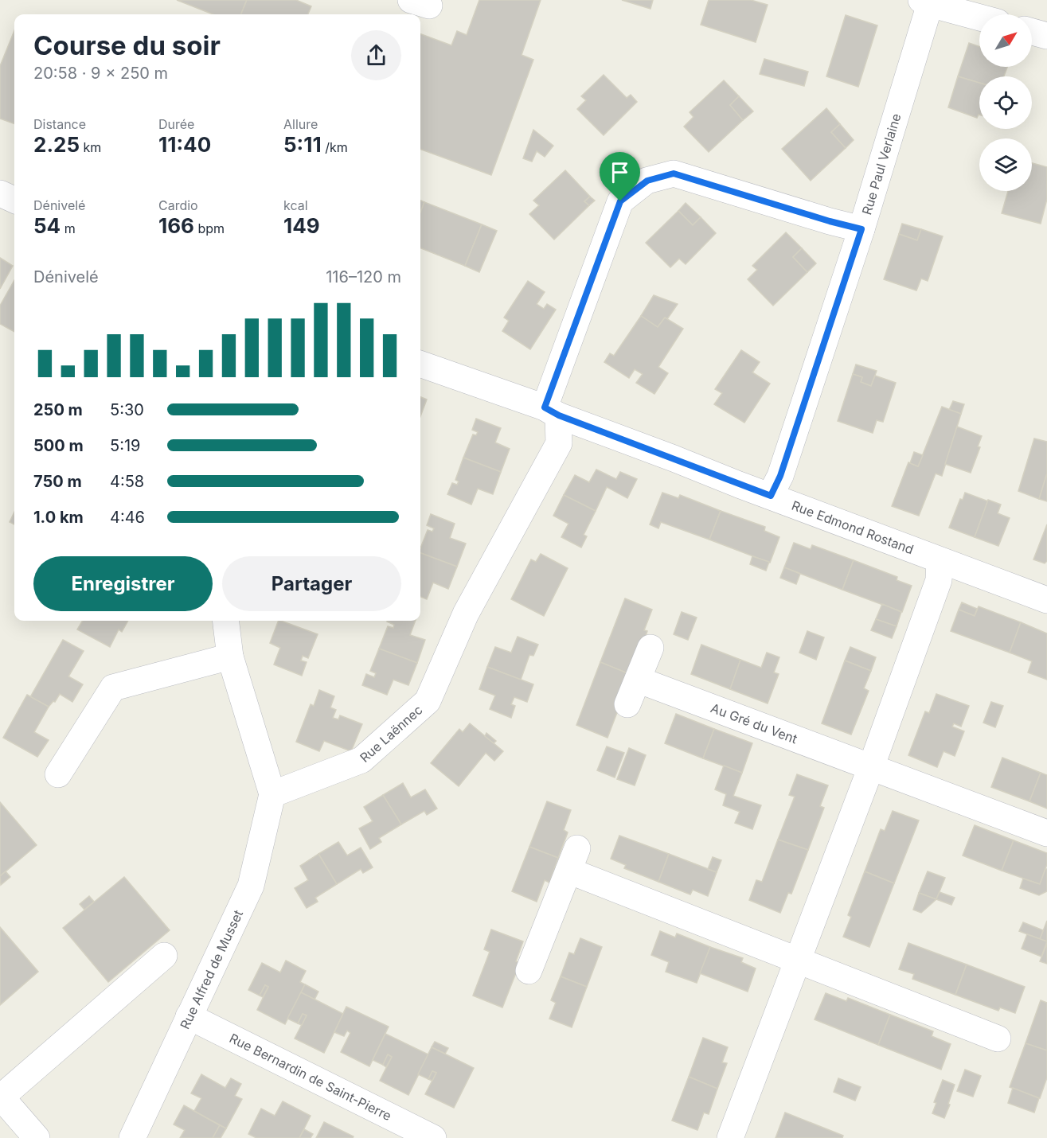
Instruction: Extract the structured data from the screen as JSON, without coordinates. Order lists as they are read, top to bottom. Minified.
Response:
{"streets":{"street":["Rue Paul Verlaine","Rue Edmond Rostand","Au Gré du Vent","Rue Laënnec","Rue Alfred de Musset","Rue Bernardin de Saint-Pierre"]},"crossings":[["Rue Paul Verlaine","Rue Edmond Rostand"],["Rue Edmond Rostand","Rue Laënnec"],["Rue Laënnec","Rue Alfred de Musset"],["Rue Alfred de Musset","Rue Bernardin de Saint-Pierre"]],"north":"top right","page":{"heading":["Course du soir","20:58 · 9 × 250 m"],"stats":[["Distance","2.25 km"],["Durée","11:40"],["Allure","5:11 /km"],["Dénivelé","54 m"],["Cardio","166 bpm"],["kcal","149"]],"chart":["Dénivelé","116–120 m"],"list":[{"name":"250 m","note":"5:30"},{"name":"500 m","note":"5:19"},{"name":"750 m","note":"4:58"},{"name":"1.0 km","note":"4:46"}],"buttons":["Enregistrer","Partager"]}}
